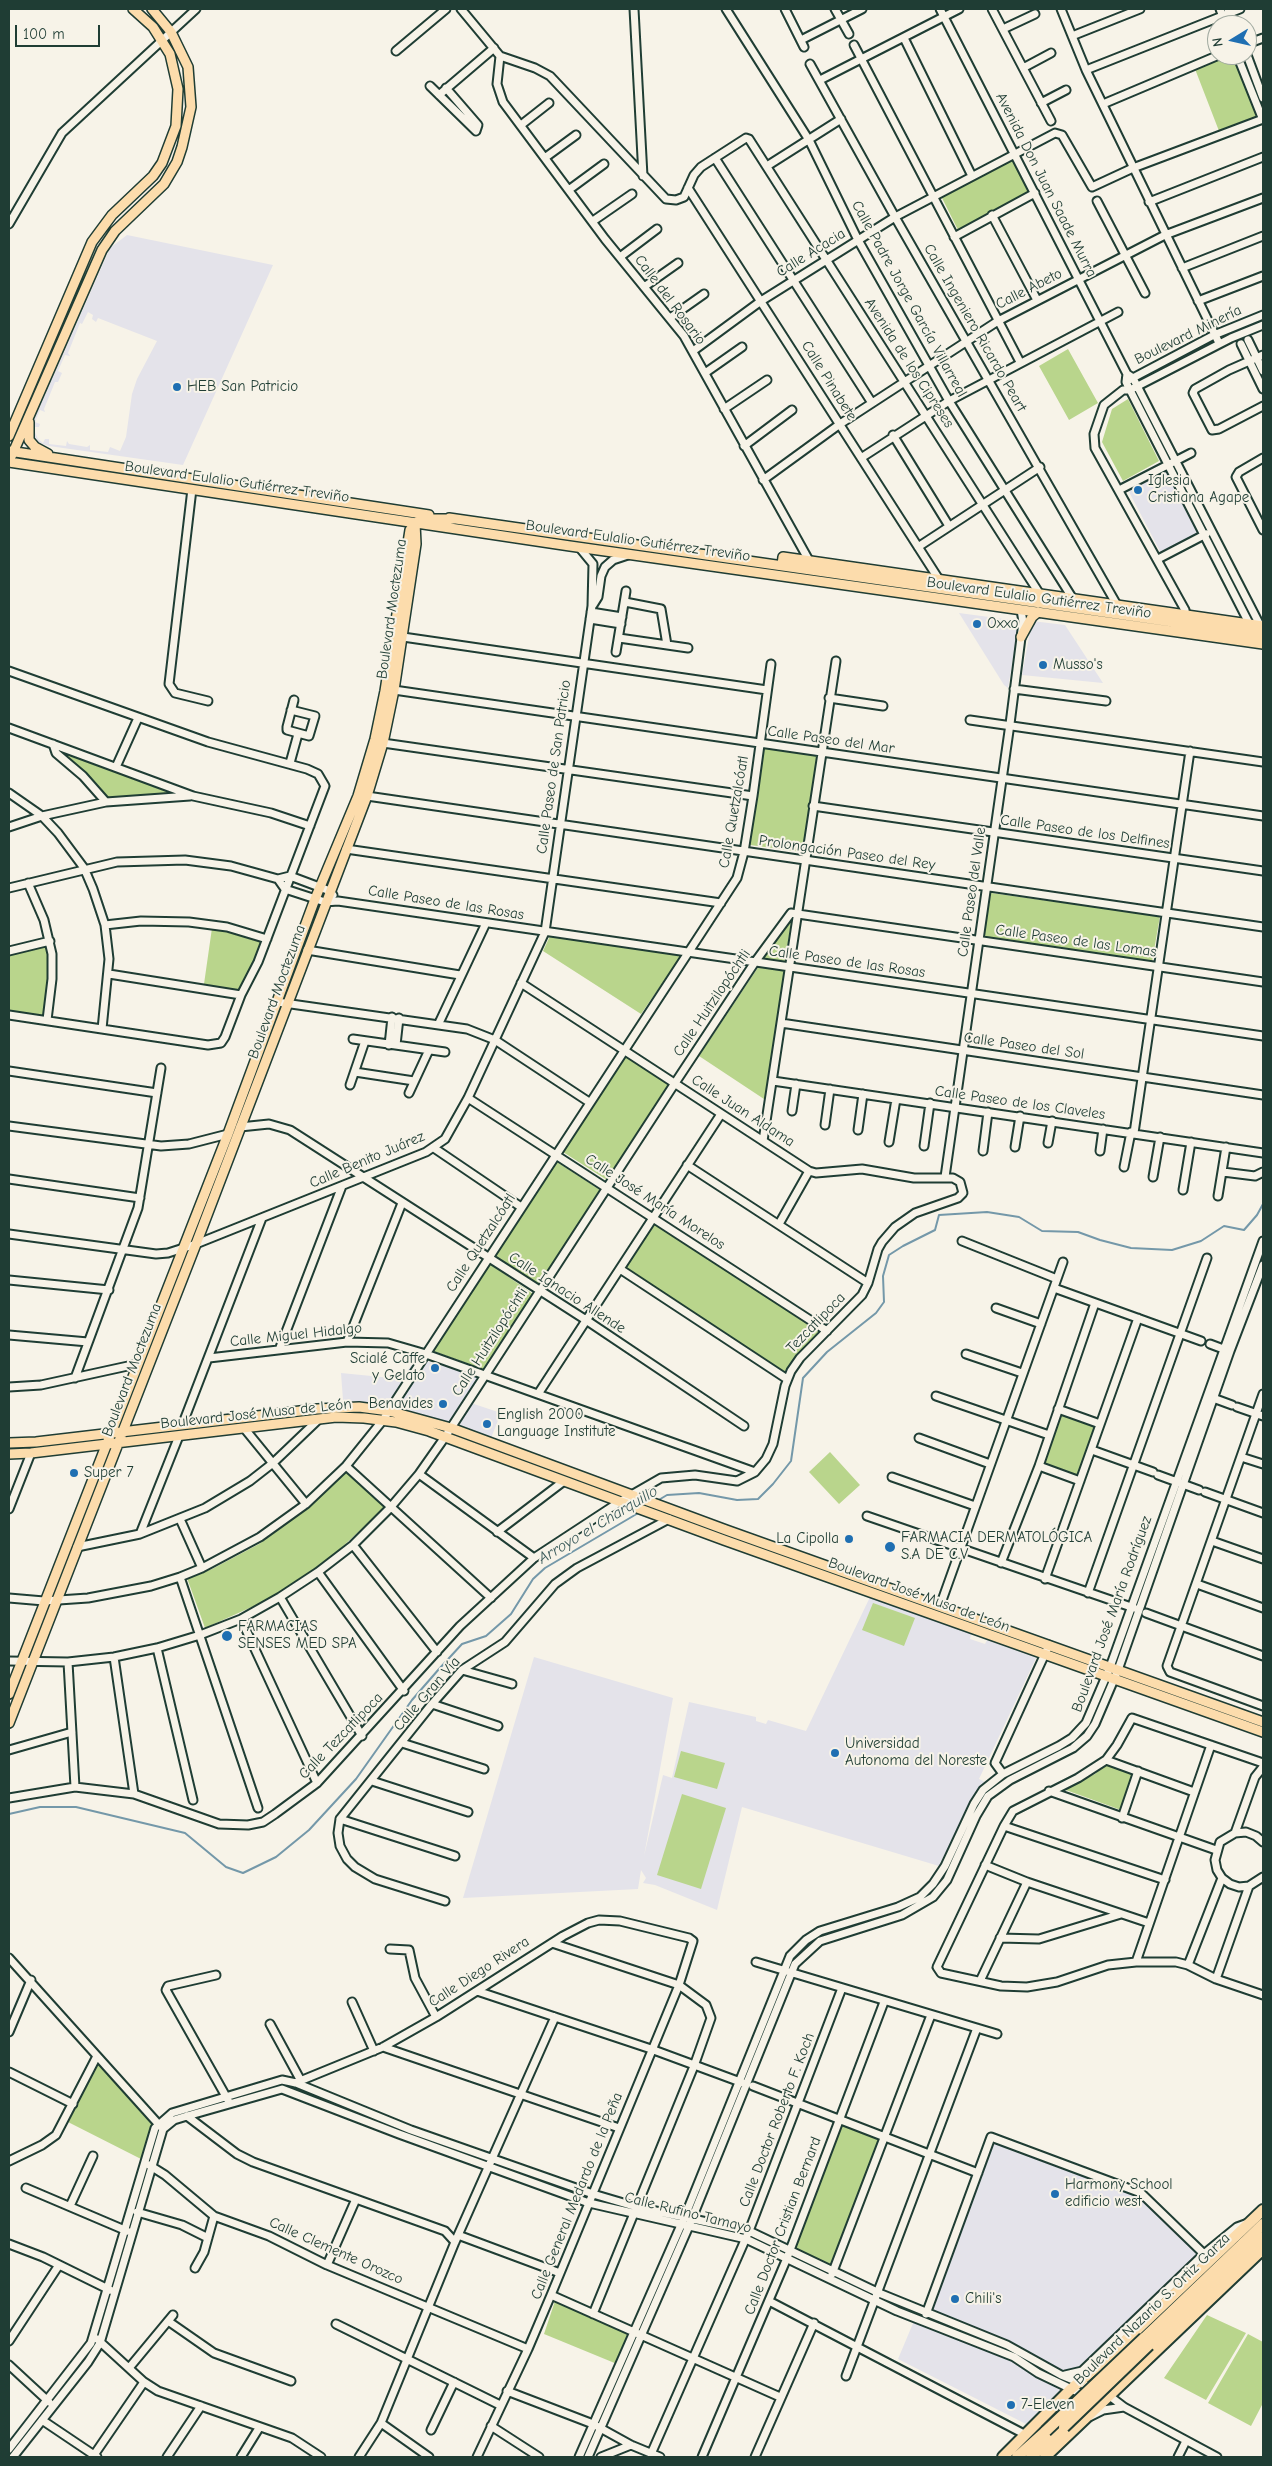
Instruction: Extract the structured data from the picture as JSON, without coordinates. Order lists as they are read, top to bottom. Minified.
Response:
{"streets":{"highway":["Boulevard Nazario S. Ortiz Garza"],"main road":["Boulevard Eulalio Gutiérrez Treviño","Boulevard Moctezuma","Boulevard José Musa de León"],"street":["Avenida Don Juan Saade Murra","Calle Acacia","Calle Abeto","Calle Padre Jorge García Villarreal","Calle del Rosario","Calle Ingeniero Ricardo Peart","Boulevard Minería","Avenida de los Cipreses","Calle Pinabete","Calle Paseo del Mar","Calle Paseo de San Patricio","Calle Quetzalcóatl","Calle Paseo de los Delfines","Prolongación Paseo del Rey","Calle Paseo del Valle","Calle Paseo de las Rosas","Calle Paseo de las Lomas","Calle Huitzilopóchtli","Calle Paseo del Sol","Calle Paseo de los Claveles","Calle Juan Aldama","Calle Benito Juárez","Calle José María Morelos","Calle Ignacio Allende","Tezcatlipoca","Calle Miguel Hidalgo","Boulevard José María Rodríguez","Calle Gran Vía","Calle Tezcatlipoca","Calle Diego Rivera","Calle Doctor Roberto F. Koch","Calle General Medardo de la Peña","Calle Rufino Tamayo","Calle Doctor Cristian Bernard","Calle Clemente Orozco"]},"crossings":[["Avenida Don Juan Saade Murra","Calle Acacia"],["Avenida Don Juan Saade Murra","Calle Abeto"],["Avenida Don Juan Saade Murra","Boulevard Minería"],["Avenida Don Juan Saade Murra","Boulevard Eulalio Gutiérrez Treviño"],["Calle Acacia","Calle Padre Jorge García Villarreal"],["Calle Acacia","Calle del Rosario"],["Calle Acacia","Calle Ingeniero Ricardo Peart"],["Calle Acacia","Avenida de los Cipreses"],["Calle Acacia","Calle Pinabete"],["Calle Abeto","Calle Padre Jorge García Villarreal"],["Calle Abeto","Calle del Rosario"],["Calle Abeto","Calle Ingeniero Ricardo Peart"],["Calle Abeto","Avenida de los Cipreses"],["Calle Abeto","Calle Pinabete"],["Calle Padre Jorge García Villarreal","Boulevard Eulalio Gutiérrez Treviño"],["Calle del Rosario","Boulevard Eulalio Gutiérrez Treviño"],["Calle Ingeniero Ricardo Peart","Boulevard Eulalio Gutiérrez Treviño"],["Boulevard Minería","Boulevard Eulalio Gutiérrez Treviño"],["Avenida de los Cipreses","Boulevard Eulalio Gutiérrez Treviño"],["Calle Pinabete","Boulevard Eulalio Gutiérrez Treviño"],["Boulevard Eulalio Gutiérrez Treviño","Boulevard Moctezuma"],["Boulevard Eulalio Gutiérrez Treviño","Calle Paseo de San Patricio"],["Boulevard Eulalio Gutiérrez Treviño","Calle Paseo del Valle"],["Boulevard Moctezuma","Calle Paseo del Mar"],["Boulevard Moctezuma","Calle Quetzalcóatl"],["Boulevard Moctezuma","Prolongación Paseo del Rey"],["Boulevard Moctezuma","Calle Paseo de las Rosas"],["Boulevard Moctezuma","Calle Huitzilopóchtli"],["Boulevard Moctezuma","Calle Benito Juárez"],["Boulevard Moctezuma","Calle Ignacio Allende"],["Boulevard Moctezuma","Boulevard José Musa de León"],["Calle Paseo del Mar","Calle Paseo de San Patricio"],["Calle Paseo del Mar","Calle Quetzalcóatl"],["Calle Paseo del Mar","Calle Paseo del Valle"],["Calle Paseo de San Patricio","Prolongación Paseo del Rey"],["Calle Paseo de San Patricio","Calle Paseo de las Rosas"],["Calle Paseo de San Patricio","Calle Benito Juárez"],["Calle Quetzalcóatl","Prolongación Paseo del Rey"],["Calle Quetzalcóatl","Calle Paseo de las Rosas"],["Calle Quetzalcóatl","Calle Juan Aldama"],["Calle Quetzalcóatl","Calle José María Morelos"],["Calle Quetzalcóatl","Calle Ignacio Allende"],["Calle Quetzalcóatl","Calle Miguel Hidalgo"],["Calle Quetzalcóatl","Boulevard José Musa de León"],["Calle Paseo de los Delfines","Calle Paseo del Valle"],["Prolongación Paseo del Rey","Calle Paseo del Valle"],["Calle Paseo del Valle","Calle Paseo de las Rosas"],["Calle Paseo del Valle","Calle Paseo de las Lomas"],["Calle Paseo del Valle","Calle Paseo del Sol"],["Calle Paseo del Valle","Calle Paseo de los Claveles"],["Calle Paseo del Valle","Tezcatlipoca"],["Calle Paseo de las Rosas","Calle Huitzilopóchtli"],["Calle Paseo de las Rosas","Calle Benito Juárez"],["Calle Paseo de las Lomas","Calle Huitzilopóchtli"],["Calle Huitzilopóchtli","Calle Juan Aldama"],["Calle Huitzilopóchtli","Calle José María Morelos"],["Calle Huitzilopóchtli","Calle Ignacio Allende"],["Calle Huitzilopóchtli","Calle Miguel Hidalgo"],["Calle Huitzilopóchtli","Boulevard José Musa de León"],["Calle Juan Aldama","Calle Benito Juárez"],["Calle Benito Juárez","Calle José María Morelos"],["Calle Benito Juárez","Calle Ignacio Allende"],["Calle José María Morelos","Tezcatlipoca"],["Tezcatlipoca","Calle Miguel Hidalgo"],["Boulevard José Musa de León","Boulevard José María Rodríguez"],["Boulevard José Musa de León","Calle Gran Vía"],["Boulevard José Musa de León","Calle Tezcatlipoca"],["Boulevard José María Rodríguez","Calle Rufino Tamayo"],["Calle Diego Rivera","Calle General Medardo de la Peña"],["Calle Diego Rivera","Calle Rufino Tamayo"],["Calle Doctor Roberto F. Koch","Calle Rufino Tamayo"],["Calle General Medardo de la Peña","Calle Rufino Tamayo"],["Calle General Medardo de la Peña","Calle Clemente Orozco"],["Calle Rufino Tamayo","Calle Doctor Cristian Bernard"]],"water":["Arroyo el Charquillo"],"places":["HEB San Patricio","Iglesia Cristiana Agape","Oxxo","Musso's","Scialé Caffe y Gelato","Benavides","English 2000 Language Institute","Super 7","La Cipolla","FARMACIA DERMATOLÓGICA S.A DE C.V","FARMACIAS SENSES MED SPA","Universidad Autonoma del Noreste","Harmony School edificio west","Chili's","7-Eleven"],"scale_bar":"100 m","north":"left"}
